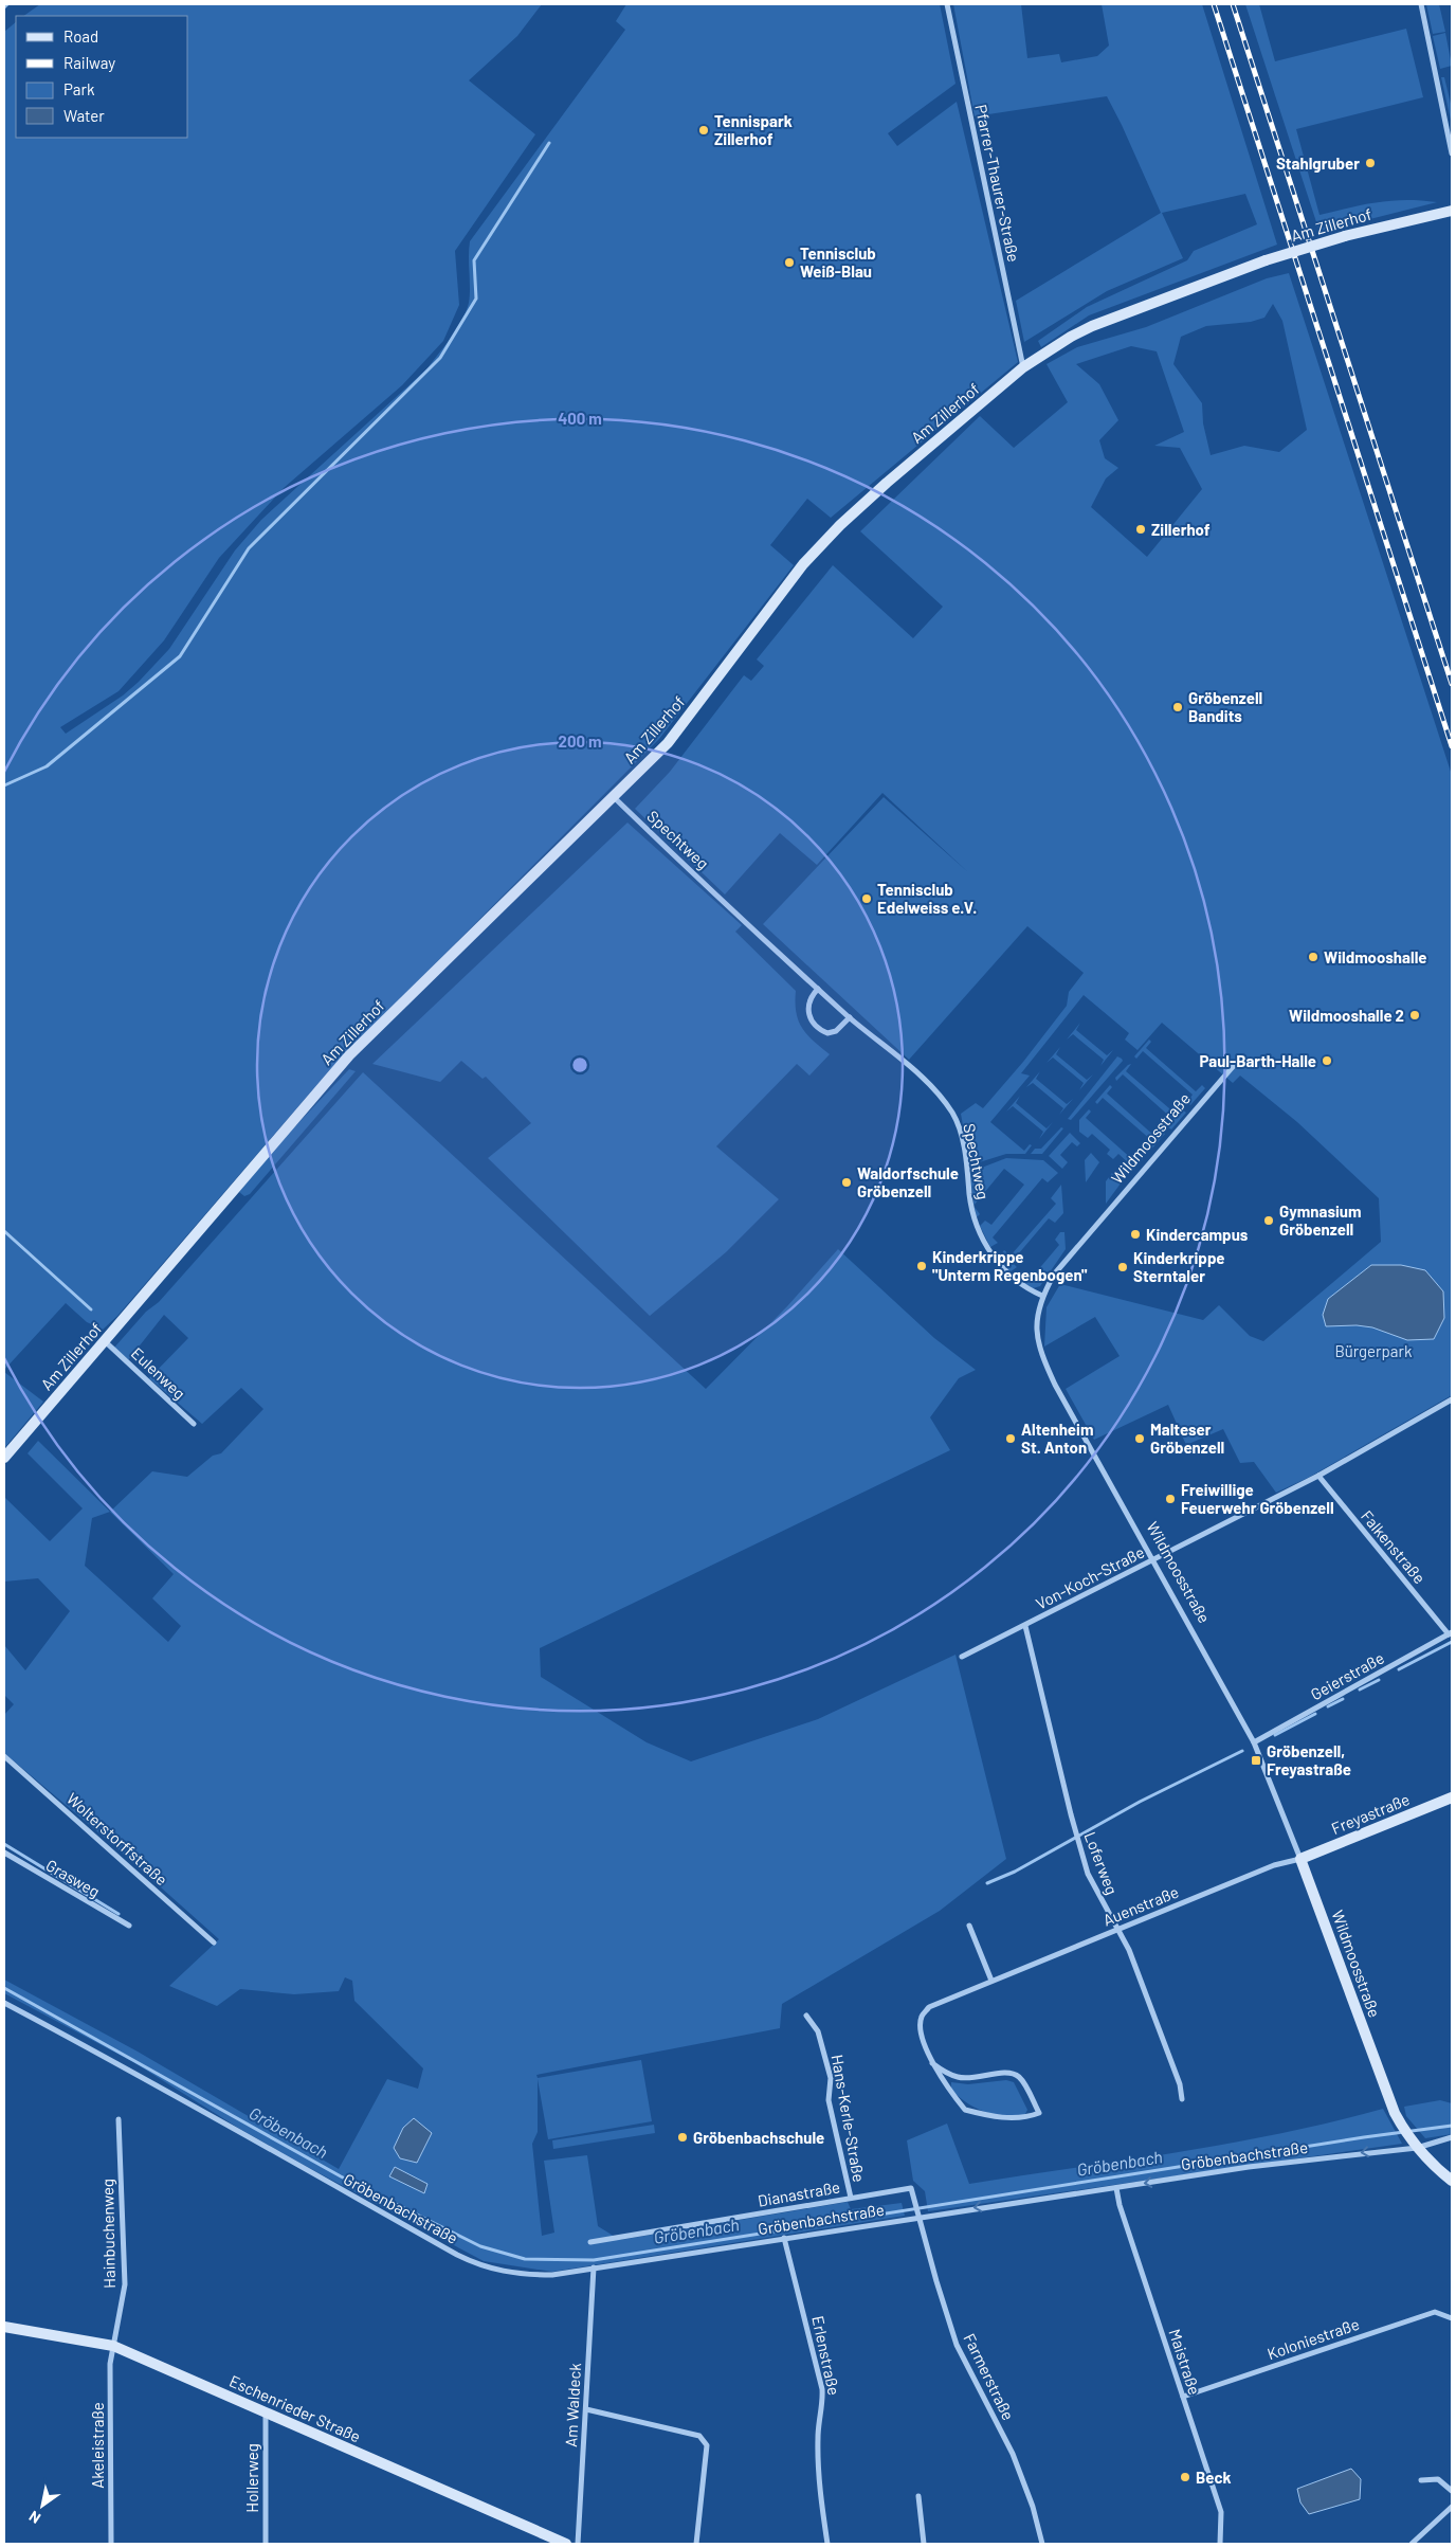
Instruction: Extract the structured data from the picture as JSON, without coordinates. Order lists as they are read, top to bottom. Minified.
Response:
{"streets":{"street":["Pfarrer-Thaurer-Straße","Am Zillerhof","Spechtweg","Wildmoosstraße","Eulenweg","Falkenstraße","Von-Koch-Straße","Geierstraße","Freyastraße","Wolterstorffstraße","Loferweg","Grasweg","Auenstraße","Hans-Kerle-Straße","Gröbenbachstraße","Dianastraße","Hainbuchenweg","Koloniestraße","Erlenstraße","Maistraße","Farmerstraße","Am Waldeck","Eschenrieder Straße","Akeleistraße","Hollerweg"]},"crossings":[["Pfarrer-Thaurer-Straße","Am Zillerhof"],["Am Zillerhof","Spechtweg"],["Am Zillerhof","Eulenweg"],["Spechtweg","Wildmoosstraße"],["Wildmoosstraße","Von-Koch-Straße"],["Wildmoosstraße","Geierstraße"],["Wildmoosstraße","Freyastraße"],["Wildmoosstraße","Auenstraße"],["Wildmoosstraße","Gröbenbachstraße"],["Falkenstraße","Von-Koch-Straße"],["Falkenstraße","Geierstraße"],["Von-Koch-Straße","Loferweg"],["Freyastraße","Auenstraße"],["Loferweg","Auenstraße"],["Hans-Kerle-Straße","Dianastraße"],["Gröbenbachstraße","Dianastraße"],["Gröbenbachstraße","Erlenstraße"],["Gröbenbachstraße","Maistraße"],["Gröbenbachstraße","Farmerstraße"],["Gröbenbachstraße","Am Waldeck"],["Dianastraße","Farmerstraße"],["Hainbuchenweg","Eschenrieder Straße"],["Hainbuchenweg","Akeleistraße"],["Koloniestraße","Maistraße"],["Eschenrieder Straße","Akeleistraße"],["Eschenrieder Straße","Hollerweg"]],"water":["Gröbenbach"],"parks":["Bürgerpark"],"places":{"other":["Tennispark Zillerhof","Stahlgruber","Tennisclub Weiß-Blau","Zillerhof","Gröbenzell Bandits","Tennisclub Edelweiss e.V.","Wildmooshalle","Wildmooshalle 2","Paul-Barth-Halle","Waldorfschule Gröbenzell","Gymnasium Gröbenzell","Kindercampus","Kinderkrippe \"Unterm Regenbogen\"","Kinderkrippe Sterntaler","Altenheim St. Anton","Malteser Gröbenzell","Freiwillige Feuerwehr Gröbenzell","Gröbenbachschule","Beck"],"transit":["Gröbenzell, Freyastraße"]},"legend":["Road","Railway","Park","Water"],"north":"bottom left","rings":["400 m","200 m"]}
